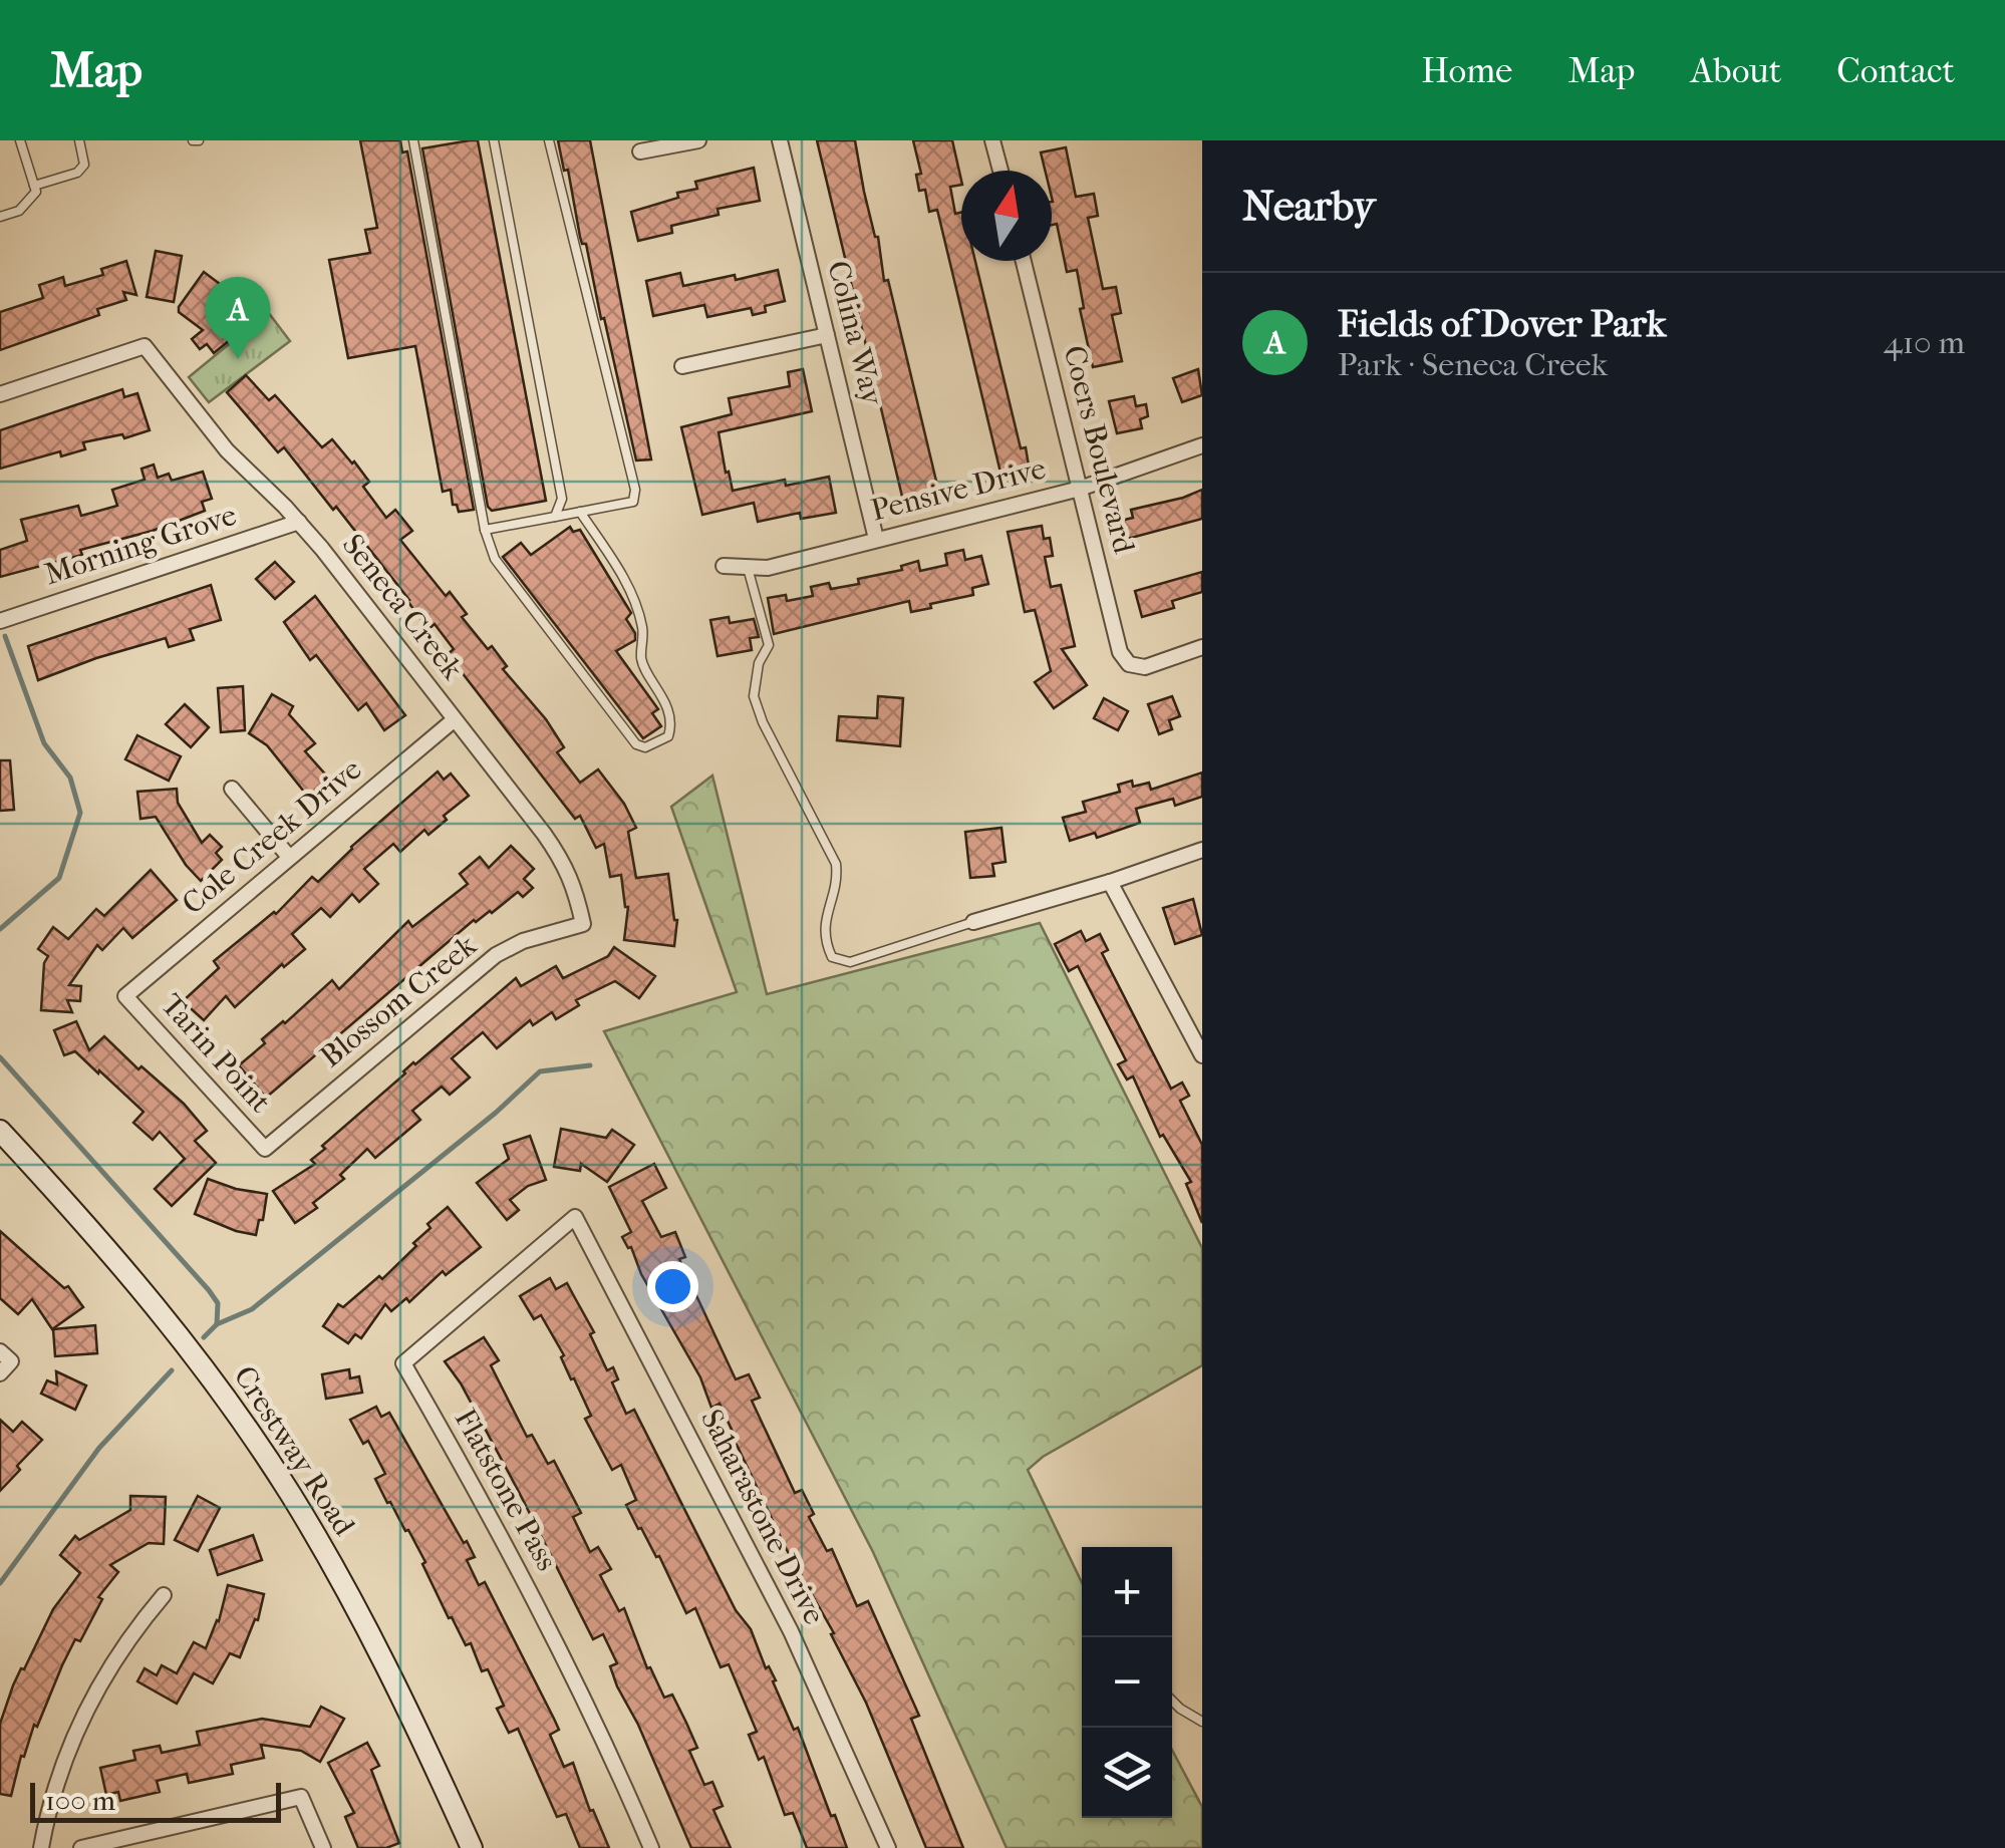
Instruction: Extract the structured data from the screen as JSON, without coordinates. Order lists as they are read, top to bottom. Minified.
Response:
{"streets":{"street":["Colina Way","Coers Boulevard","Pensive Drive","Morning Grove","Seneca Creek","Cole Creek Drive","Blossom Creek","Tarin Point","Crestway Road","Flatstone Pass","Saharastone Drive"]},"crossings":[["Colina Way","Pensive Drive"],["Coers Boulevard","Pensive Drive"],["Morning Grove","Seneca Creek"],["Seneca Creek","Cole Creek Drive"],["Seneca Creek","Blossom Creek"],["Cole Creek Drive","Tarin Point"],["Blossom Creek","Tarin Point"],["Flatstone Pass","Saharastone Drive"]],"scale_bar":"100 m","north":"top","page":{"header":"Map","nav":["Home","Map","About","Contact"],"heading":"Nearby","list":[{"mark":"A","name":"Fields of Dover Park","note":"Park · Seneca Creek","value":"410 m"}],"pins":"A","map_buttons":["+","−"],"scale":"100 m"}}
